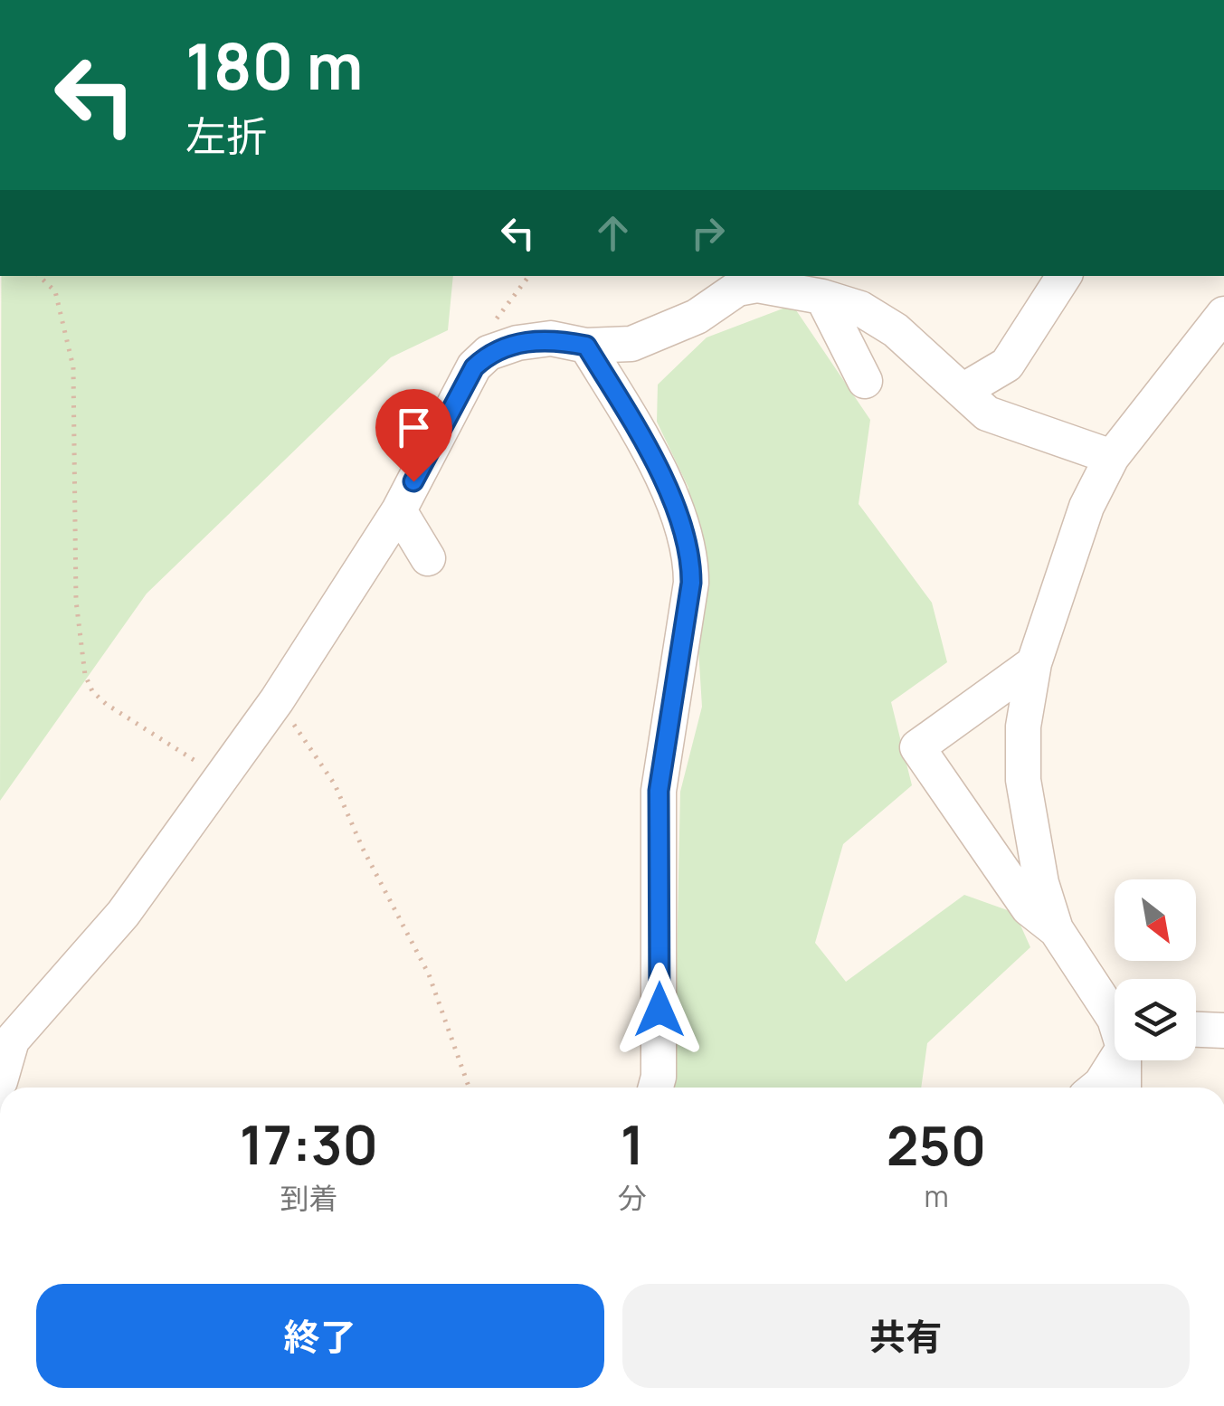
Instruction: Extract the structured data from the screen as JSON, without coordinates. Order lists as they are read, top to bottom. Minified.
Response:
{"north":"bottom right","page":{"turn":["180 m","左折"],"eta":["17:30","到着","1","分","250","m"],"buttons":["終了","共有"]}}
